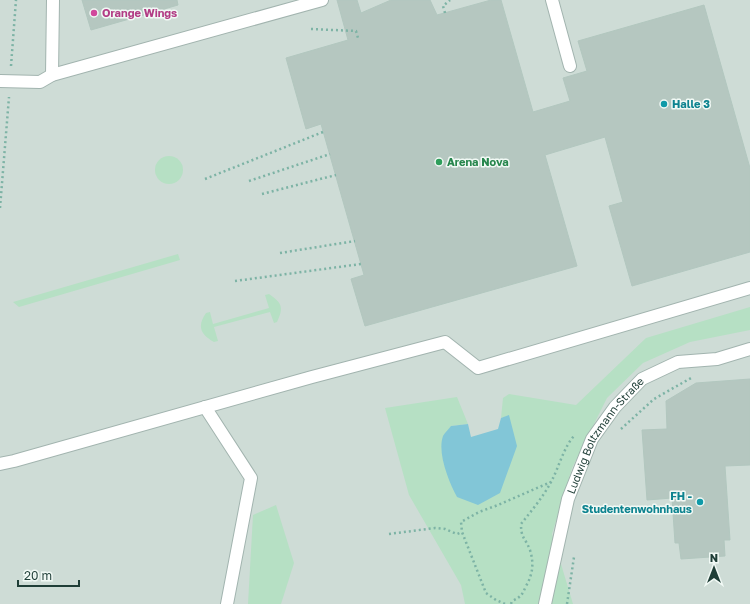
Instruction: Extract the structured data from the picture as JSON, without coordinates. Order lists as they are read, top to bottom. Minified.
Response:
{"streets":{"street":["Ludwig Boltzmann-Straße"]},"places":["Orange Wings","Halle 3","Arena Nova","FH - Studentenwohnhaus"],"scale_bar":"20 m","north":"top"}
